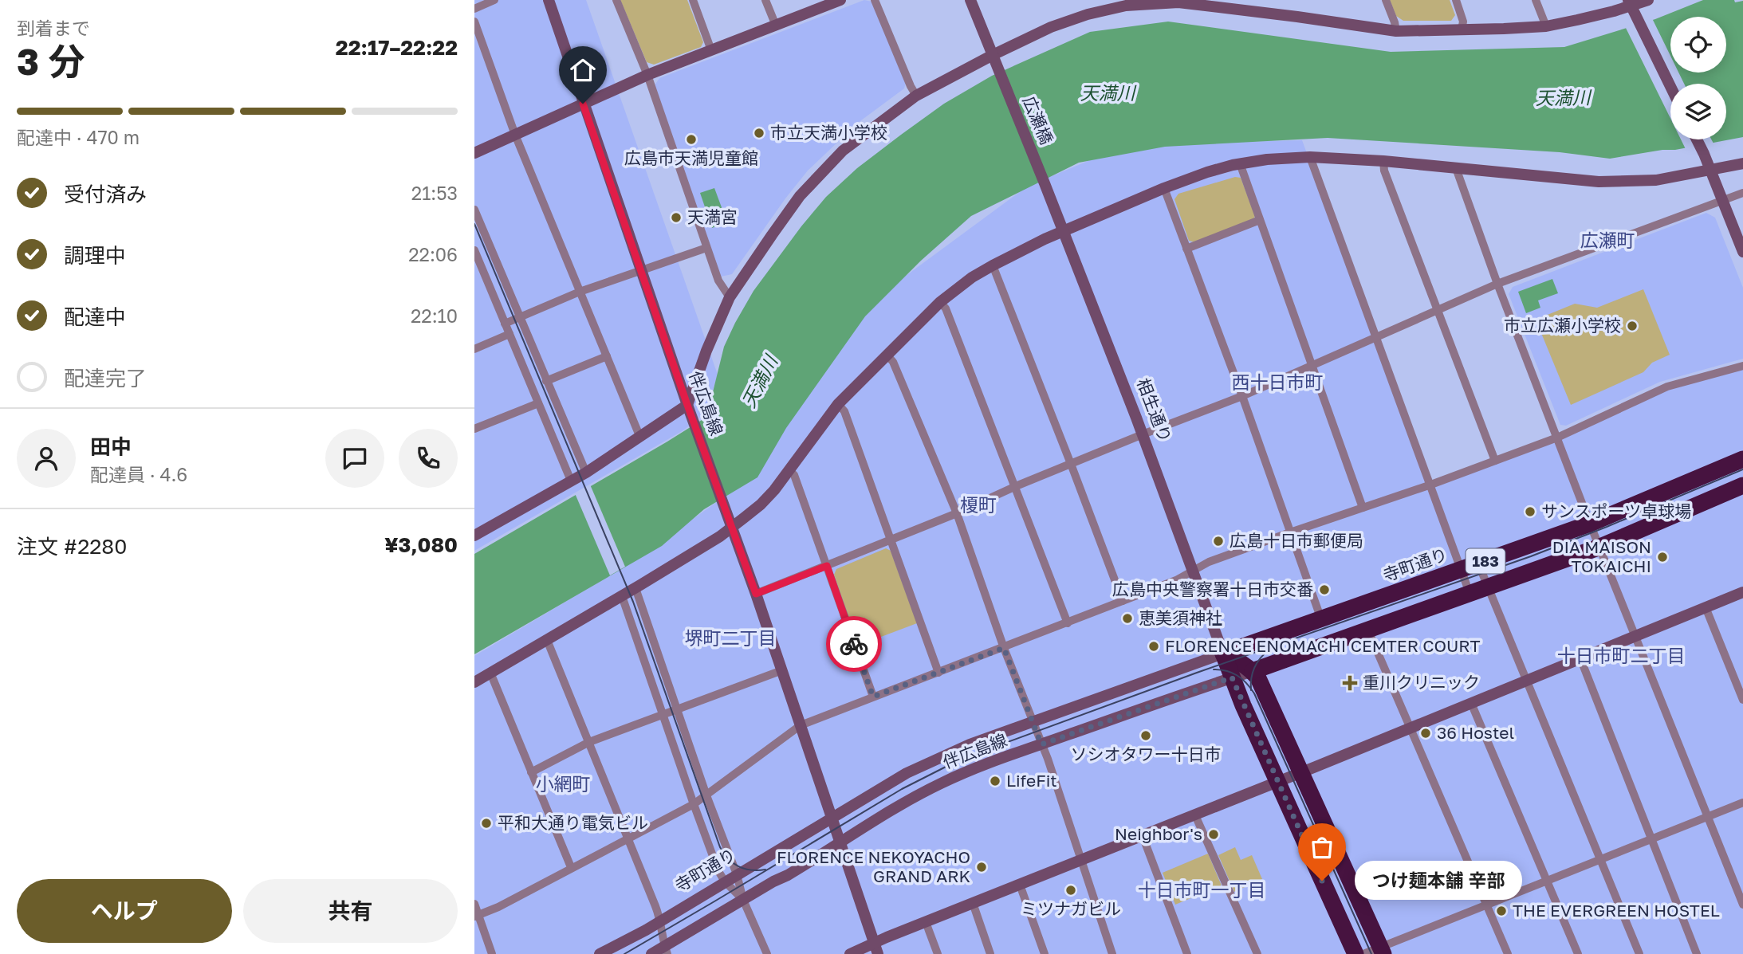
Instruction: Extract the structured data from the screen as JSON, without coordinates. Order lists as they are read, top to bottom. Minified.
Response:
{"streets":{"highway":["相生通り","183","寺町通り"],"street":["広瀬橋","伴広島線"]},"crossings":[["広瀬橋","相生通り"],["伴広島線","相生通り"],["伴広島線","183"],["伴広島線","寺町通り"],["相生通り","寺町通り"]],"districts":["広瀬町","西十日市町","榎町","堺町二丁目","十日市町二丁目","小網町","十日市町一丁目"],"water":["天満川"],"places":{"other":["市立天満小学校","広島市天満児童館","天満宮","市立広瀬小学校","サンスポーツ卓球場","広島十日市郵便局","DIA MAISON TOKAICHI","広島中央警察署十日市交番","恵美須神社","FLORENCE ENOMACHI CEMTER COURT","36 Hostel","ソシオタワー十日市","LifeFit","平和大通り電気ビル","Neighbor's","FLORENCE NEKOYACHO GRAND ARK","つけ麺本舗 辛部","ミツナガビル","THE EVERGREEN HOSTEL"],"health":["重川クリニック"]},"page":{"heading":["3 分","到着まで","22:17–22:22"],"panel":["田中","配達員 · 4.6","注文 #2280","¥3,080"],"bar":"配達中 · 470 m","list":[["受付済み","21:53"],["調理中","22:06"],["配達中","22:10"],"配達完了"],"bubble":"つけ麺本舗 辛部","buttons":["ヘルプ","共有"]}}
